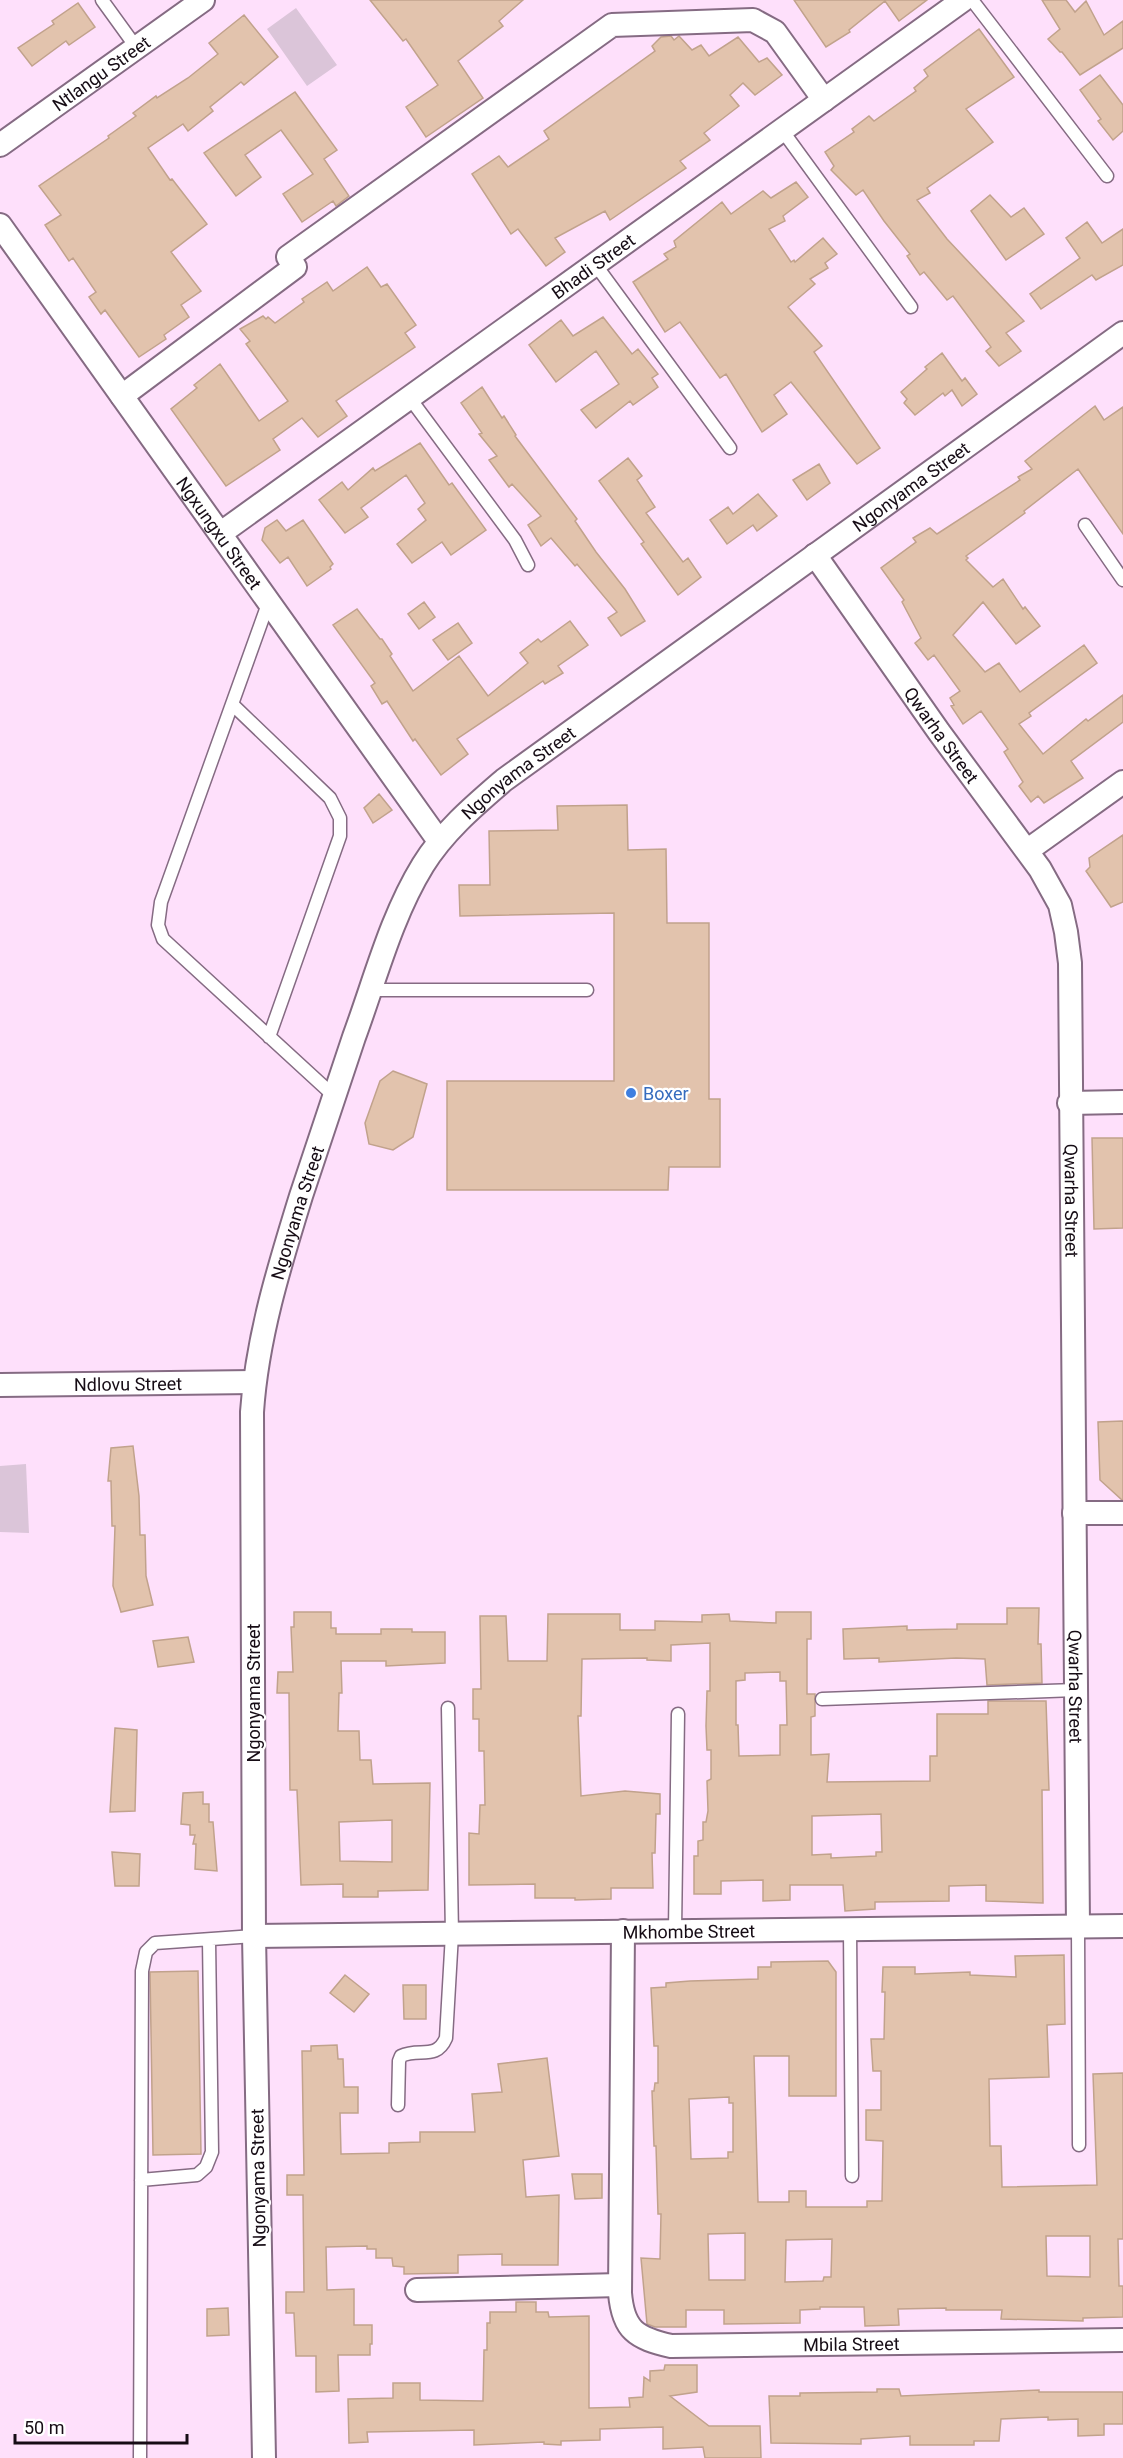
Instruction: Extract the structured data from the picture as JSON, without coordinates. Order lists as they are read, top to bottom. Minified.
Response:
{"streets":{"street":["Ntlangu Street","Bhadi Street","Ngonyama Street","Ngxungxu Street","Qwarha Street","Ndlovu Street","Mkhombe Street","Mbila Street"]},"crossings":[["Bhadi Street","Ngxungxu Street"],["Ngonyama Street","Ngxungxu Street"],["Ngonyama Street","Qwarha Street"],["Ngonyama Street","Ndlovu Street"],["Ngonyama Street","Mkhombe Street"],["Qwarha Street","Mkhombe Street"],["Mkhombe Street","Mbila Street"]],"places":["Boxer"],"scale_bar":"50 m"}
